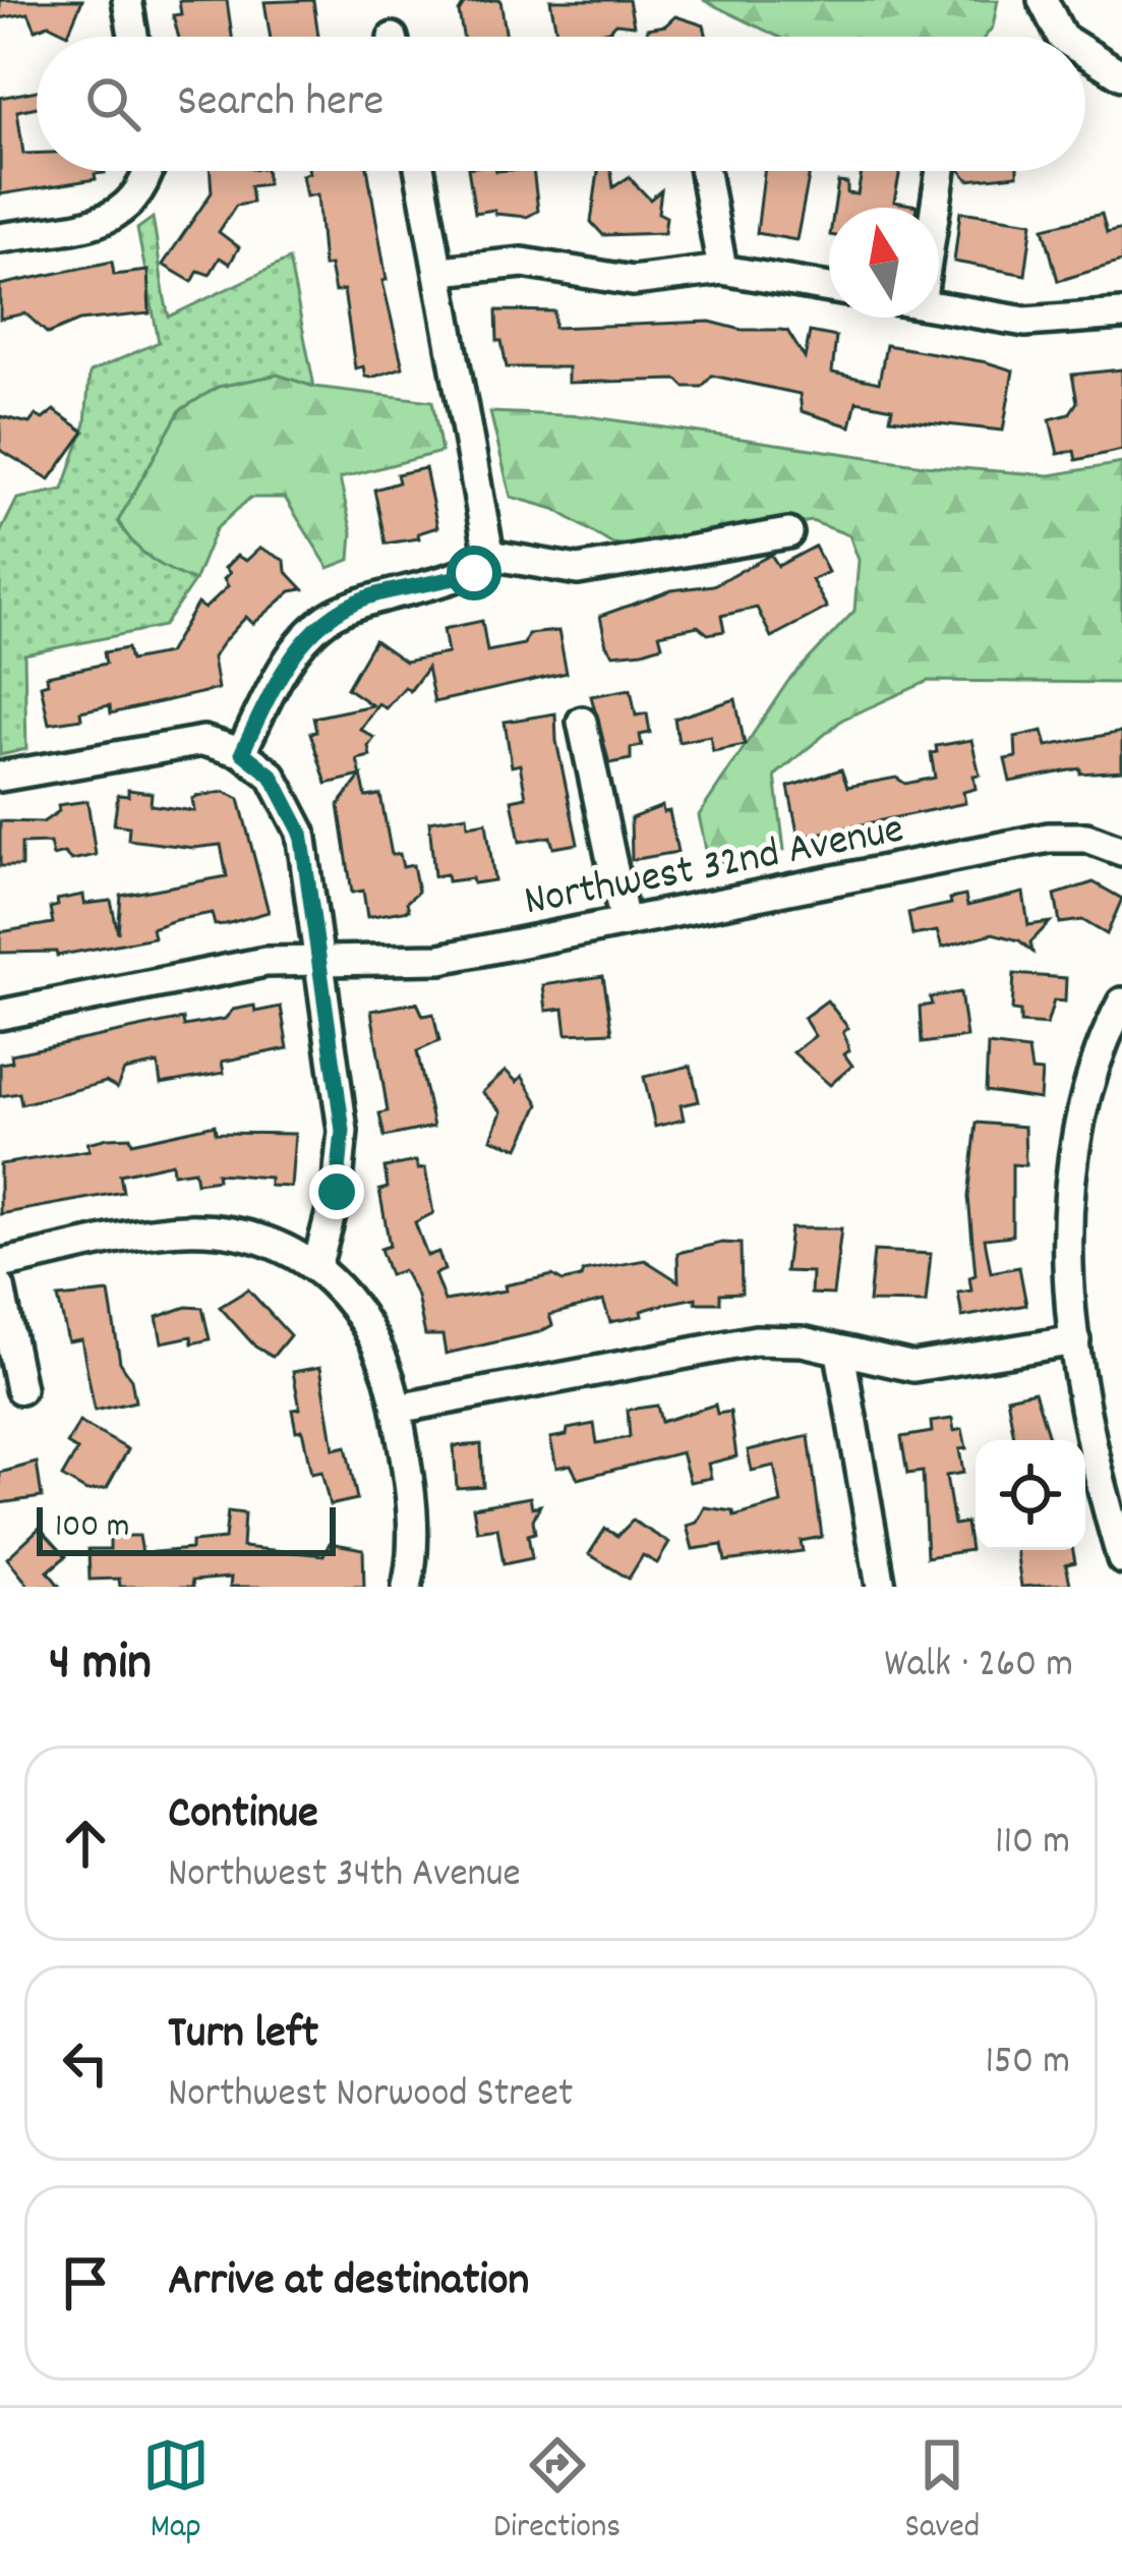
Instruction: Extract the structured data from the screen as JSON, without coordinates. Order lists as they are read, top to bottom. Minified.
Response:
{"streets":{"street":["Northwest 32nd Avenue"]},"scale_bar":"100 m","north":"top","page":{"search":"Search here","scale":"100 m","heading":["4 min","Walk · 260 m"],"list":[["Continue","Northwest 34th Avenue","110 m"],["Turn left","Northwest Norwood Street","150 m"],"Arrive at destination"],"nav":["Map","Directions","Saved"]}}
